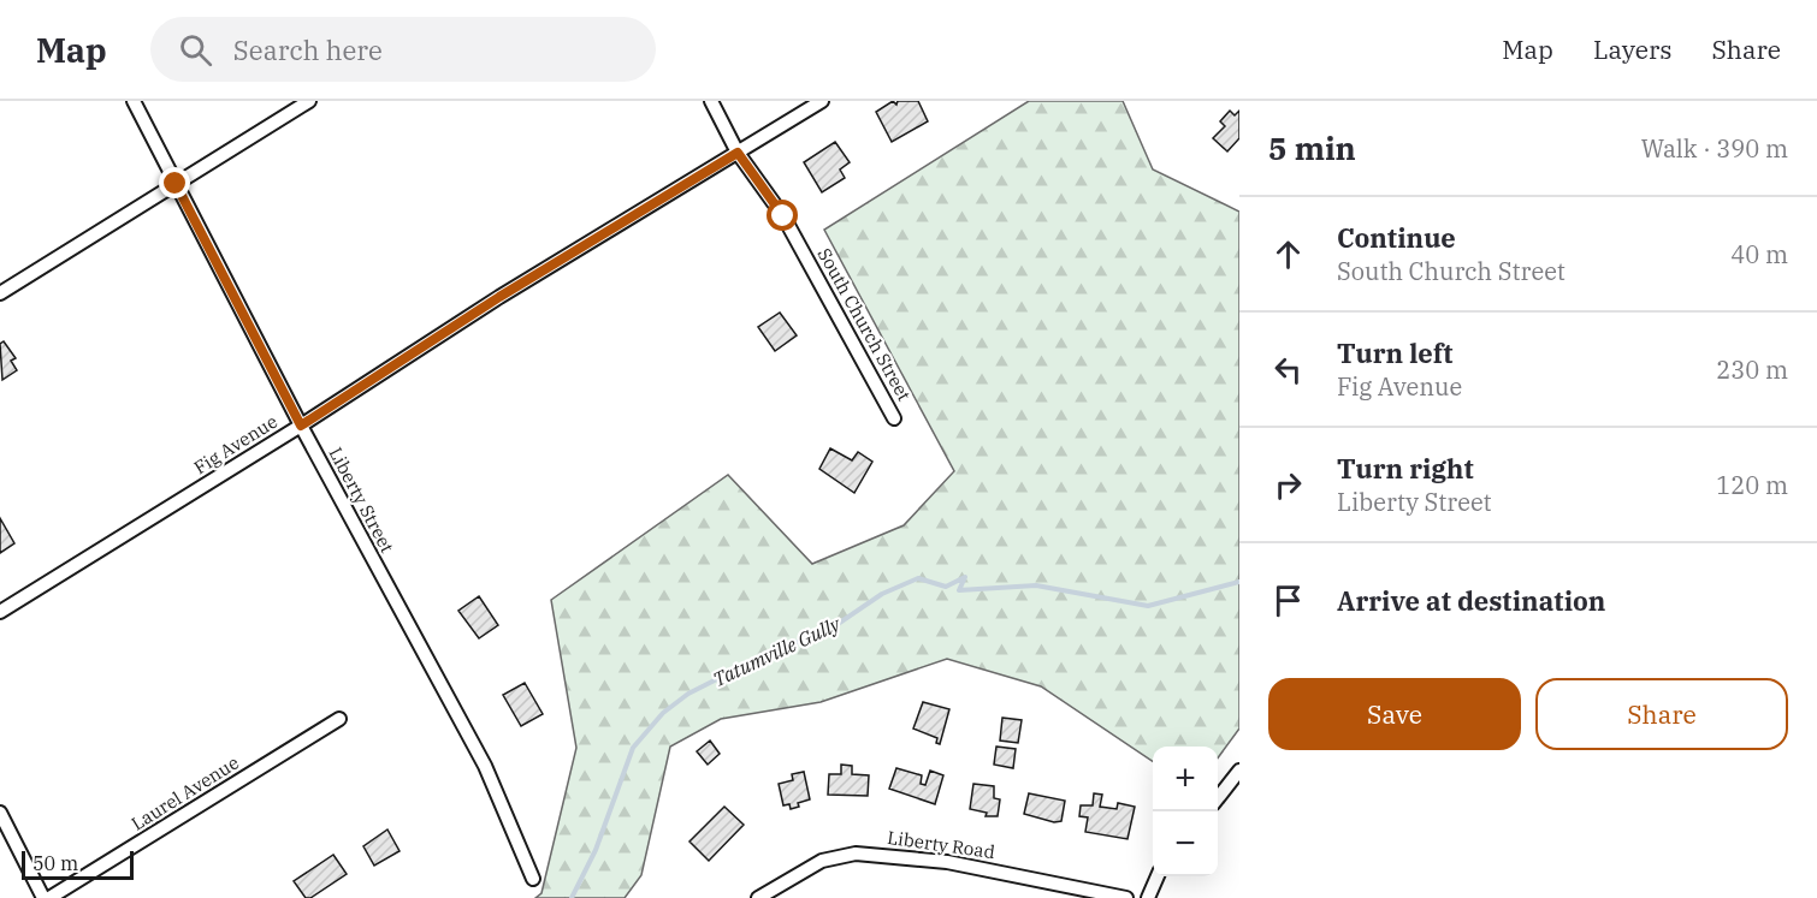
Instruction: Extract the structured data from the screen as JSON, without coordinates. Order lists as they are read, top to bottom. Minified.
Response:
{"streets":{"street":["South Church Street","Fig Avenue","Liberty Street","Laurel Avenue","Liberty Road"]},"crossings":[["South Church Street","Fig Avenue"],["Fig Avenue","Liberty Street"]],"water":["Tatumville Gully"],"scale_bar":"50 m","page":{"header":"Map","search":"Search here","nav":["Map","Layers","Share"],"heading":["5 min","Walk · 390 m"],"list":[["Continue","South Church Street","40 m"],["Turn left","Fig Avenue","230 m"],["Turn right","Liberty Street","120 m"],"Arrive at destination"],"buttons":["Save","Share"],"map_buttons":["+","−"],"scale":"50 m"}}
